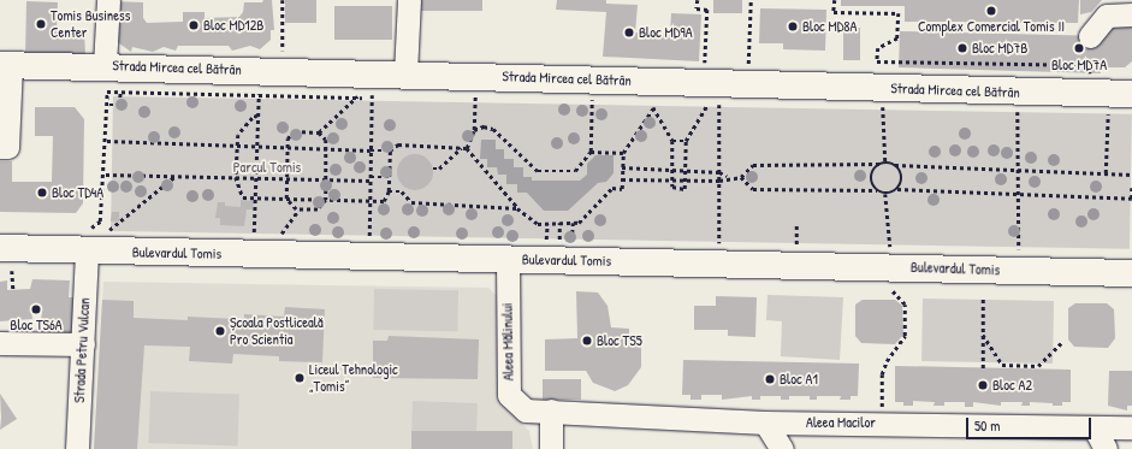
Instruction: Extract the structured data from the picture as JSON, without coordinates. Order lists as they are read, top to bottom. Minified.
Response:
{"streets":{"main road":["Strada Mircea cel Bătrân","Bulevardul Tomis"],"street":["Aleea Mălinului","Strada Petru Vulcan","Aleea Macilor"]},"crossings":[["Bulevardul Tomis","Aleea Mălinului"],["Bulevardul Tomis","Strada Petru Vulcan"],["Aleea Mălinului","Aleea Macilor"]],"parks":["Parcul Tomis"],"places":["Complex Comercial Tomis II","Tomis Business Center","Bloc MD12B","Bloc MD8A","Bloc MD9A","Bloc MD7B","Bloc MD7A","Bloc TD4A","Bloc TS6A","Școala Postliceală Pro Scientia","Bloc TS5","Liceul Tehnologic „Tomis”","Bloc A1","Bloc A2"],"scale_bar":"50 m"}
